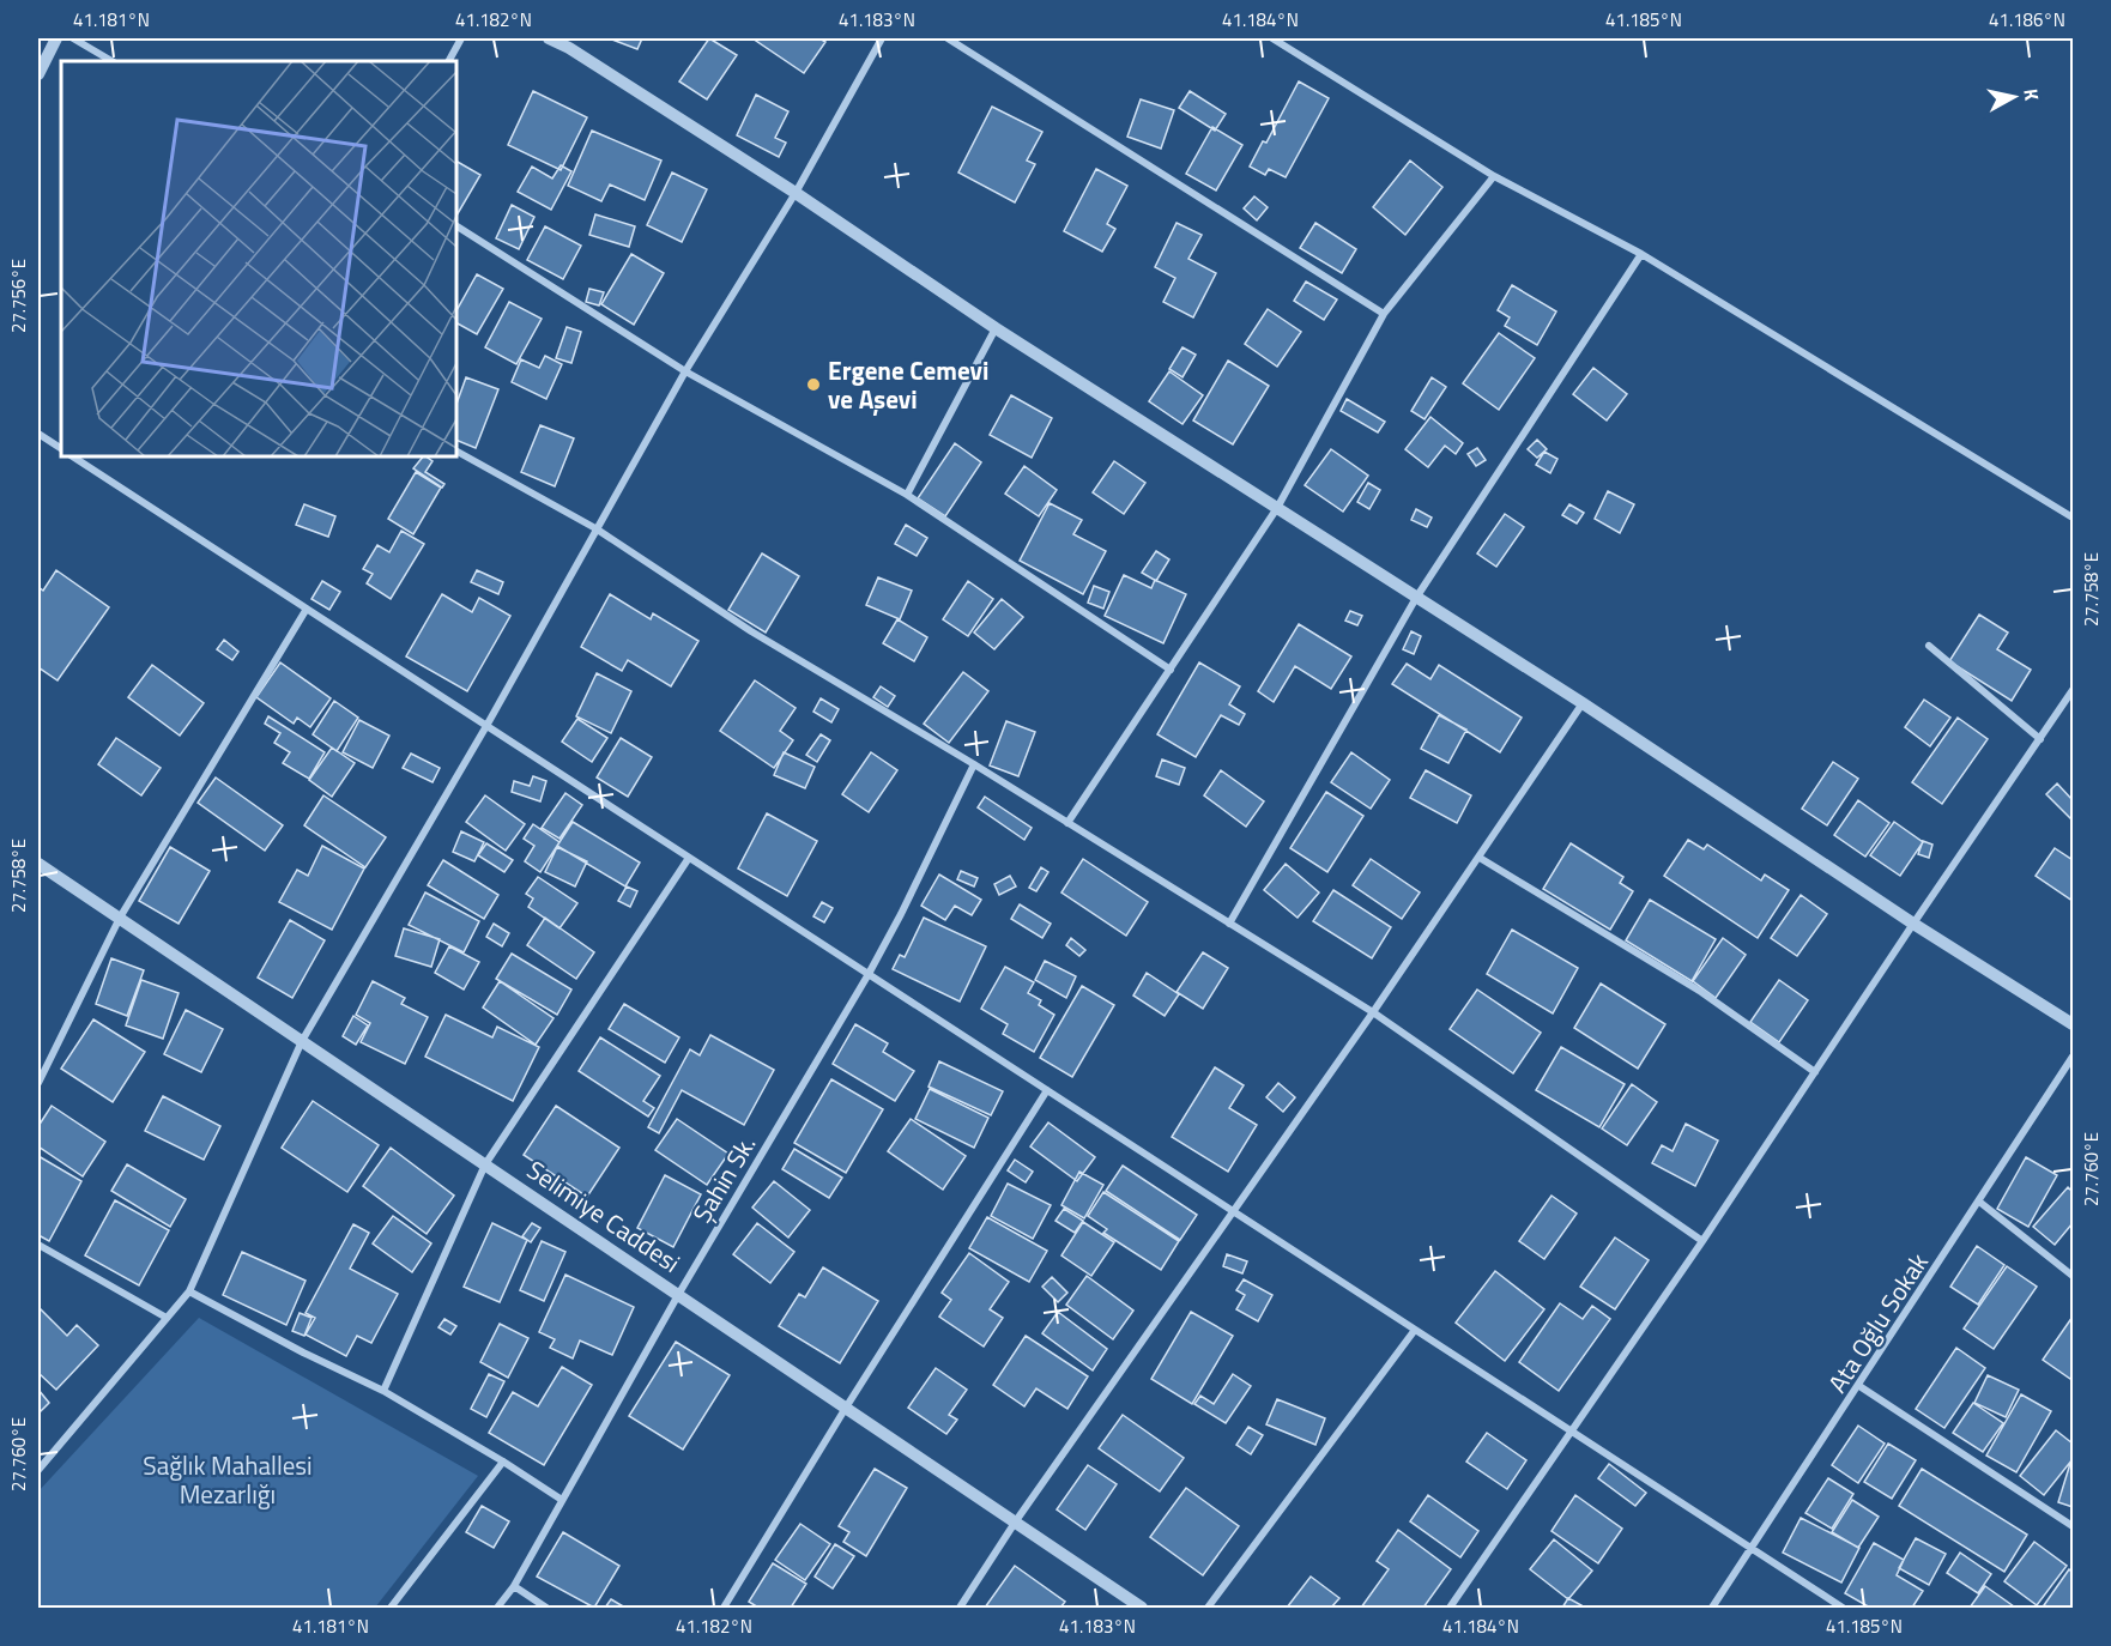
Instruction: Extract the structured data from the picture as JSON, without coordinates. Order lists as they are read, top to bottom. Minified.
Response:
{"streets":{"street":["Şahin Sk.","Selimiye Caddesi","Ata Oğlu Sokak"]},"crossings":[["Şahin Sk.","Selimiye Caddesi"]],"parks":["Sağlık Mahallesi Mezarlığı"],"places":["Ergene Cemevi ve Aşevi"],"north":"right","coordinates":["41.181°N","41.182°N","41.183°N","41.184°N","41.185°N","41.186°N","27.756°E","27.758°E","27.760°E"]}
